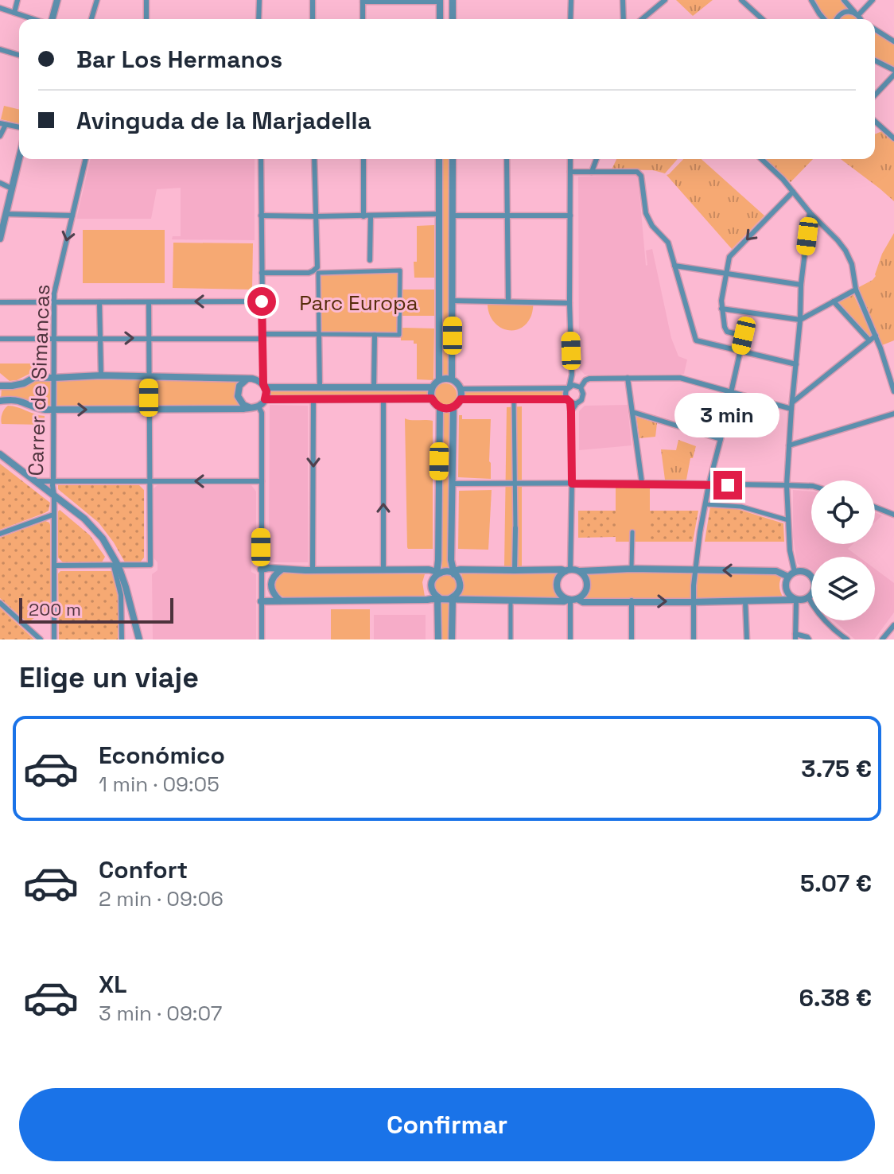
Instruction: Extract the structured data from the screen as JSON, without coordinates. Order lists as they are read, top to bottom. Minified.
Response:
{"streets":{"street":["Carrer de Simancas"]},"parks":["Parc Europa"],"scale_bar":"200 m","page":{"banner":["Bar Los Hermanos","Avinguda de la Marjadella"],"bubble":"3 min","scale":"200 m","heading":"Elige un viaje","list":[{"name":"Económico","note":"1 min · 09:05","value":"3.75 €"},{"name":"Confort","note":"2 min · 09:06","value":"5.07 €"},{"name":"XL","note":"3 min · 09:07","value":"6.38 €"}],"buttons":"Confirmar"}}
